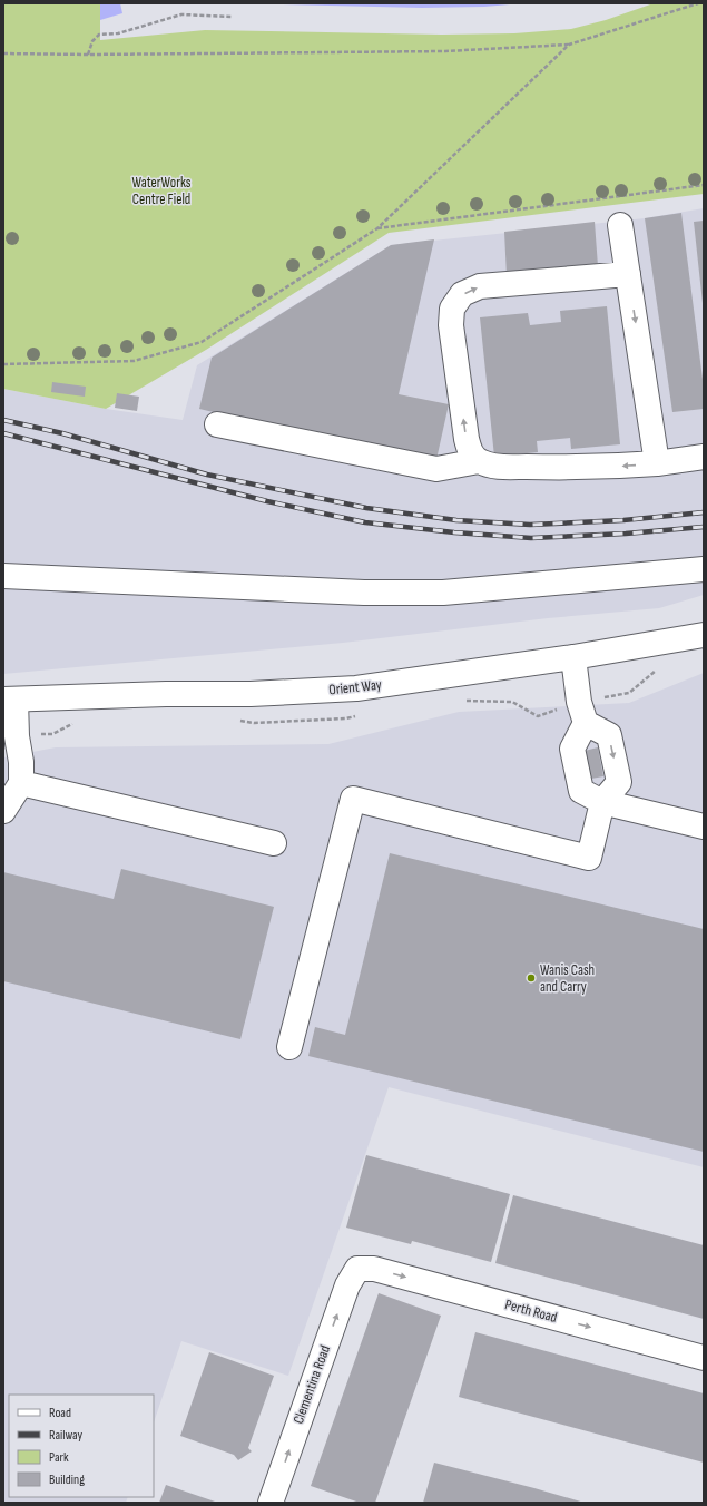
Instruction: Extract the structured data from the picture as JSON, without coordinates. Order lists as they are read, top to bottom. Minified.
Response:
{"streets":{"street":["Orient Way","Perth Road","Clementina Road"]},"crossings":[["Perth Road","Clementina Road"]],"one_way":["Perth Road","Clementina Road"],"parks":["WaterWorks Centre Field"],"places":["Wanis Cash and Carry"],"legend":["Road","Railway","Park","Building"]}
